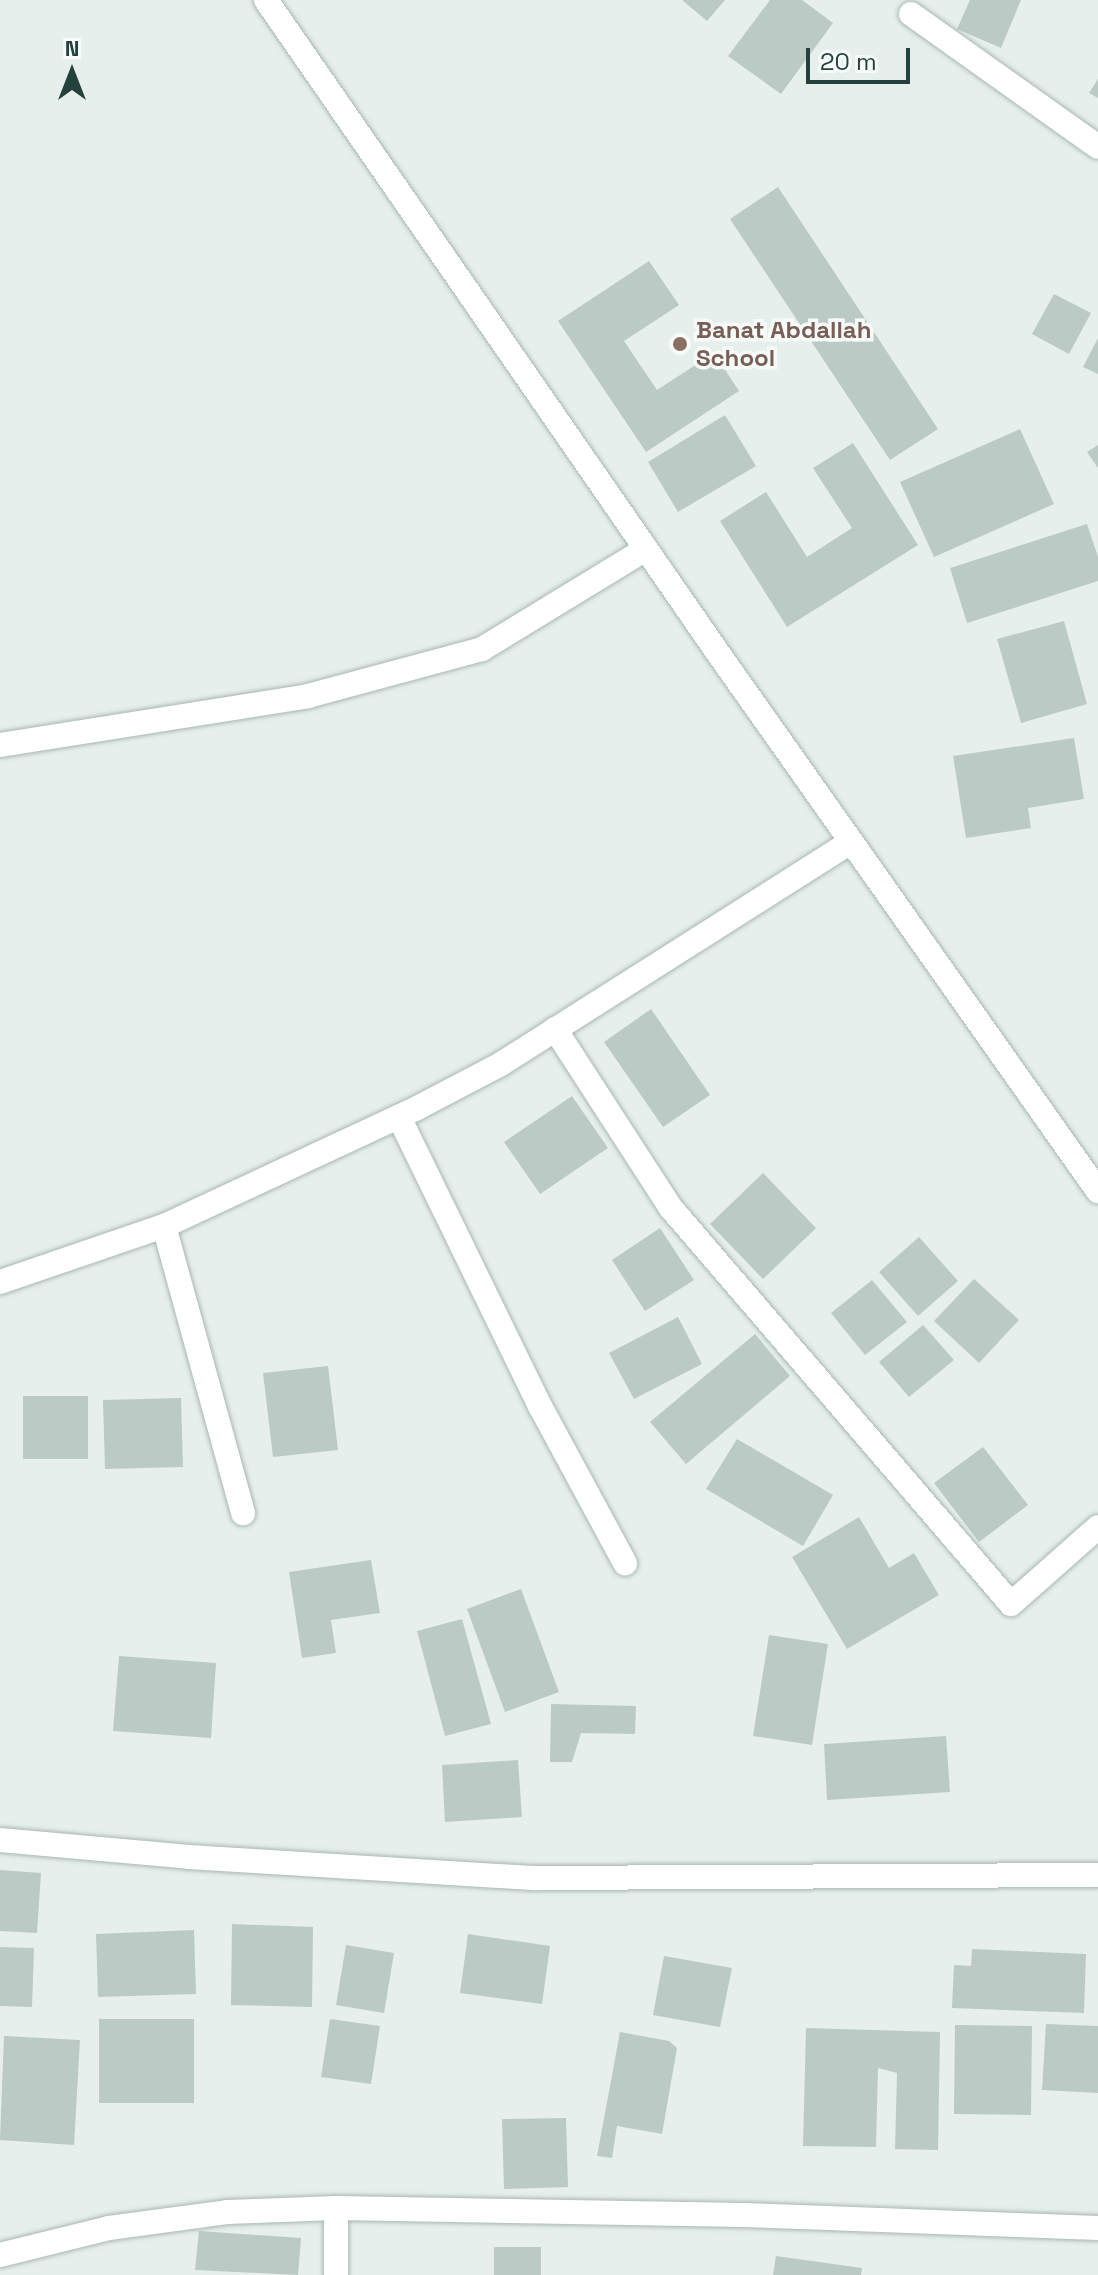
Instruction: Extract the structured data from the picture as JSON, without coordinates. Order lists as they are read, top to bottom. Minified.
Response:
{"places":["Banat Abdallah School"],"scale_bar":"20 m","north":"top"}
